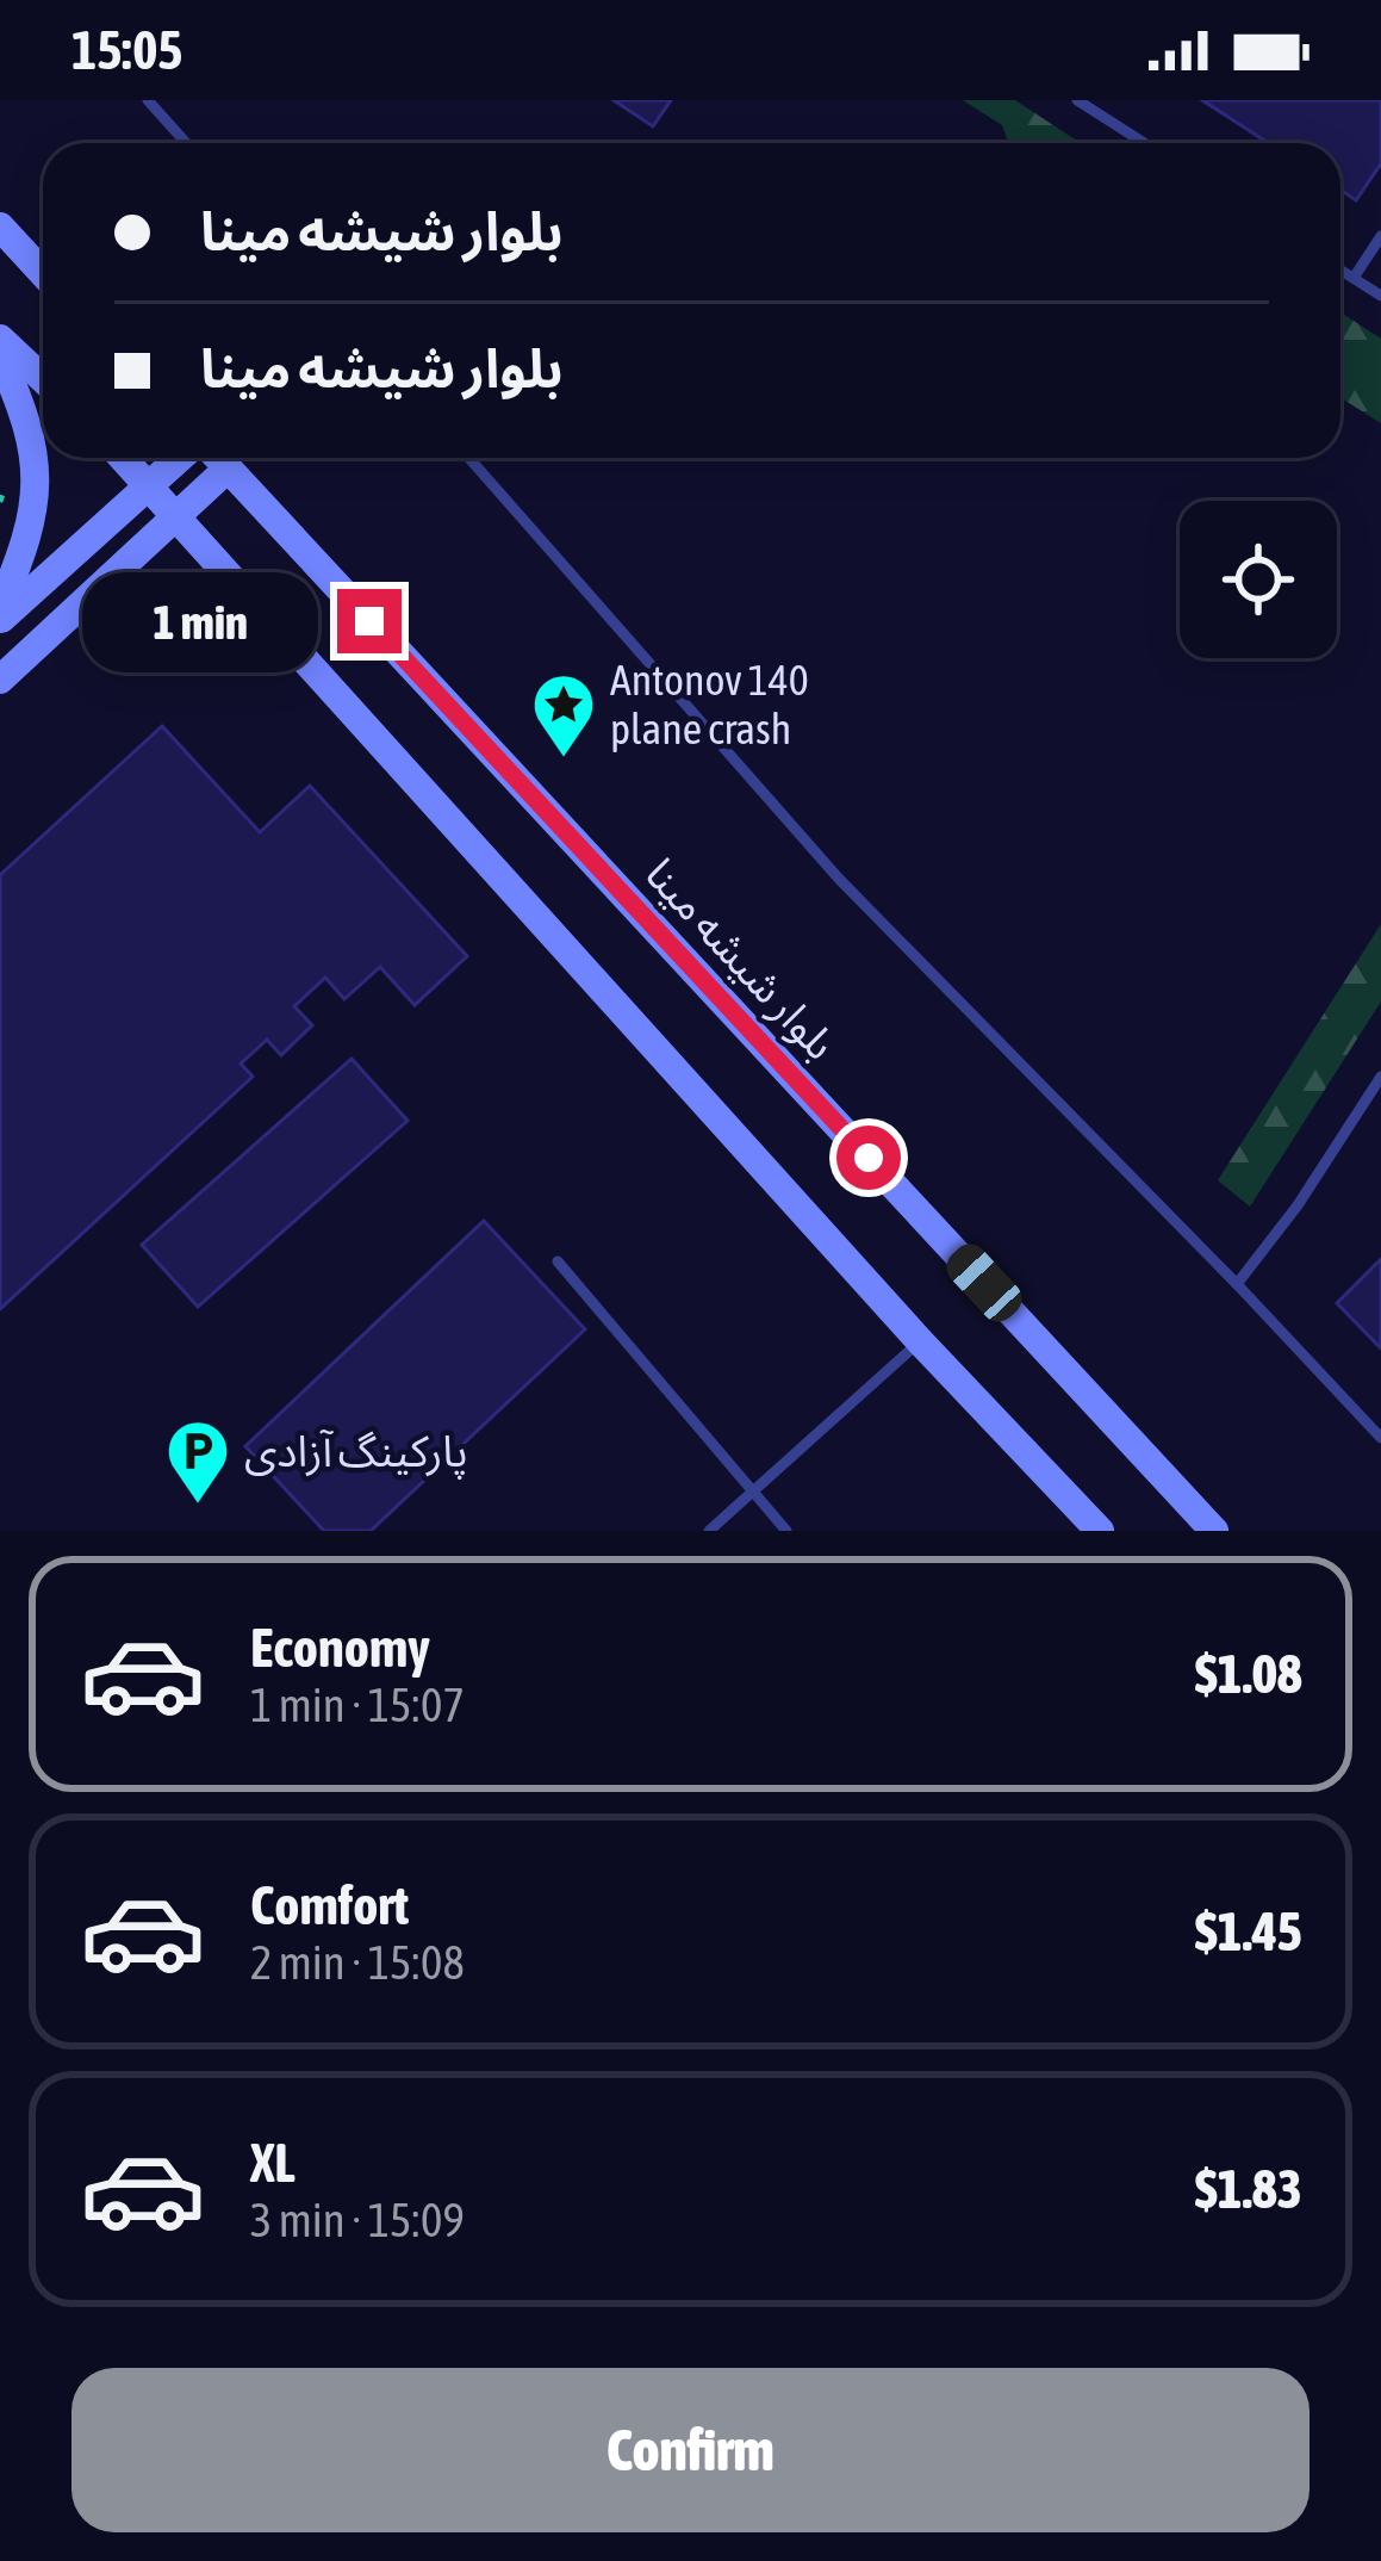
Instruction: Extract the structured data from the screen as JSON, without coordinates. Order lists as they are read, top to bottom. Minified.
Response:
{"streets":{"main road":["بلوار شیشه مینا"]},"places":{"place":["Antonov 140 plane crash"],"parking":["پارکینگ آزادی"]},"page":{"status":"15:05","banner":["بلوار شیشه مینا","بلوار شیشه مینا"],"bubble":"1 min","list":[{"name":"Economy","note":"1 min · 15:07","value":"$1.08"},{"name":"Comfort","note":"2 min · 15:08","value":"$1.45"},{"name":"XL","note":"3 min · 15:09","value":"$1.83"}],"buttons":"Confirm"}}
